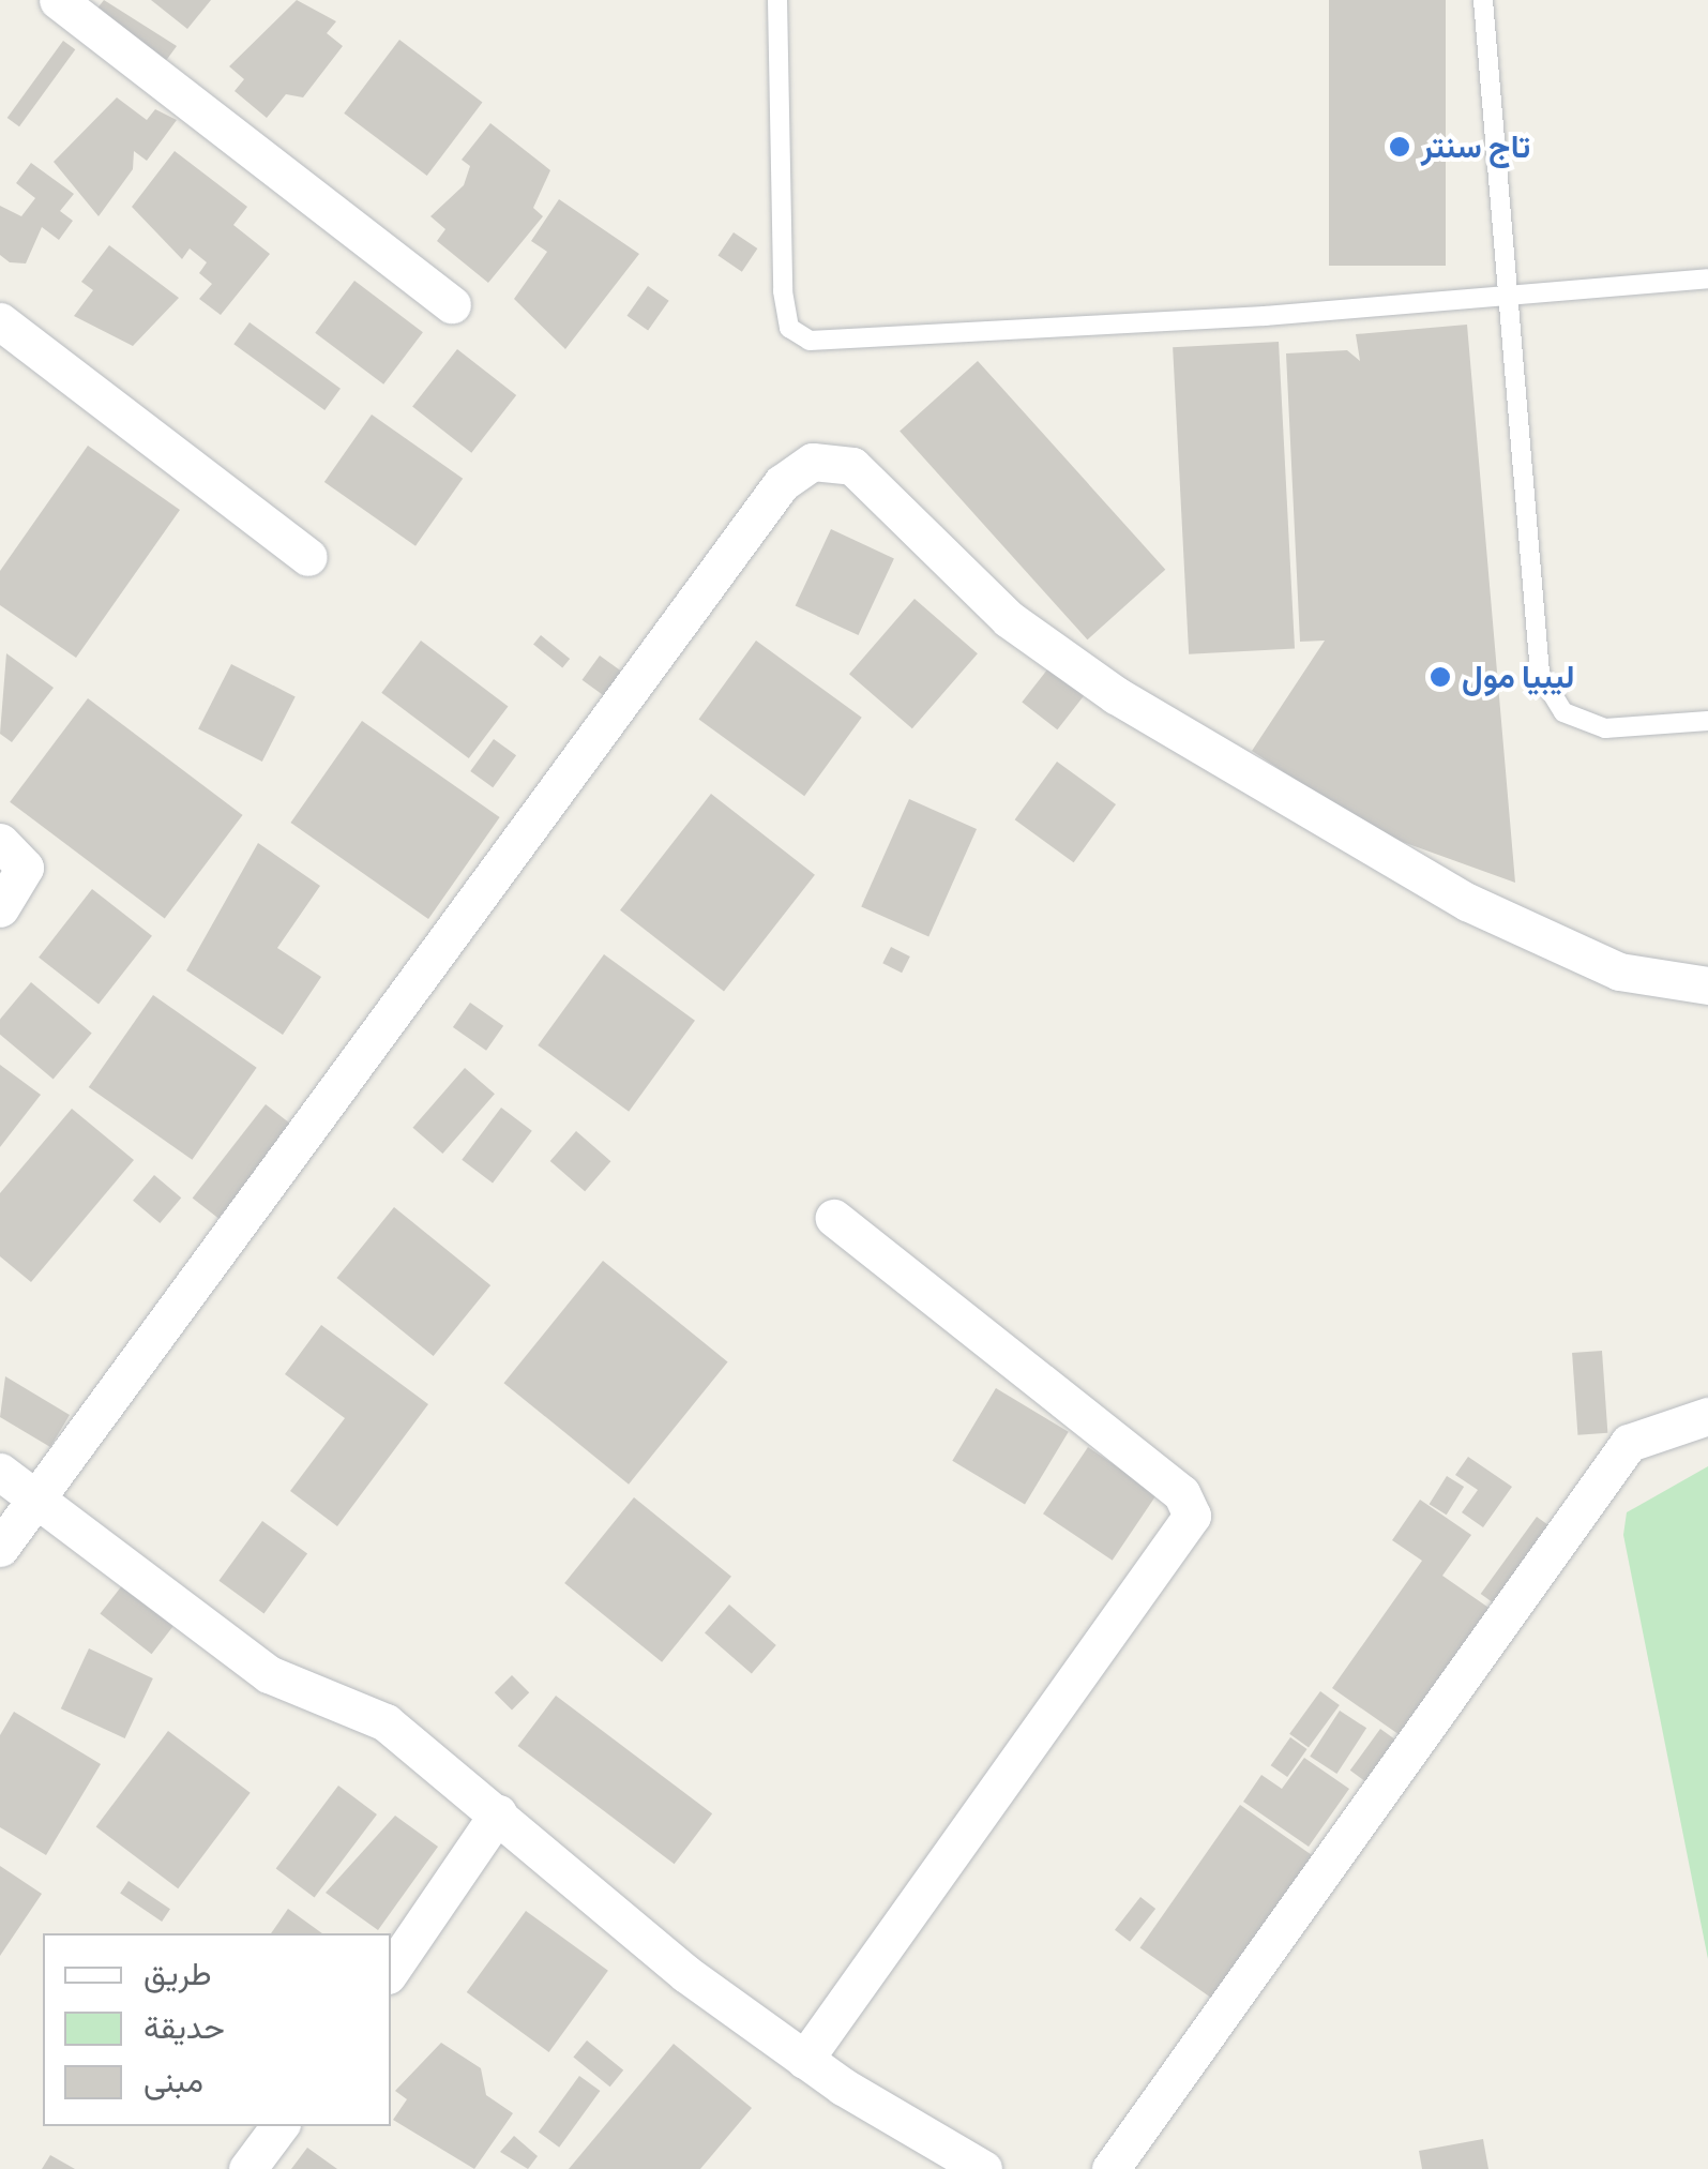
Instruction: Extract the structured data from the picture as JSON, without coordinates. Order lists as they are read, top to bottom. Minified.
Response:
{"places":["تاج سنتر","ليبيا مول"],"legend":["طريق","حديقة","مبنى"]}
